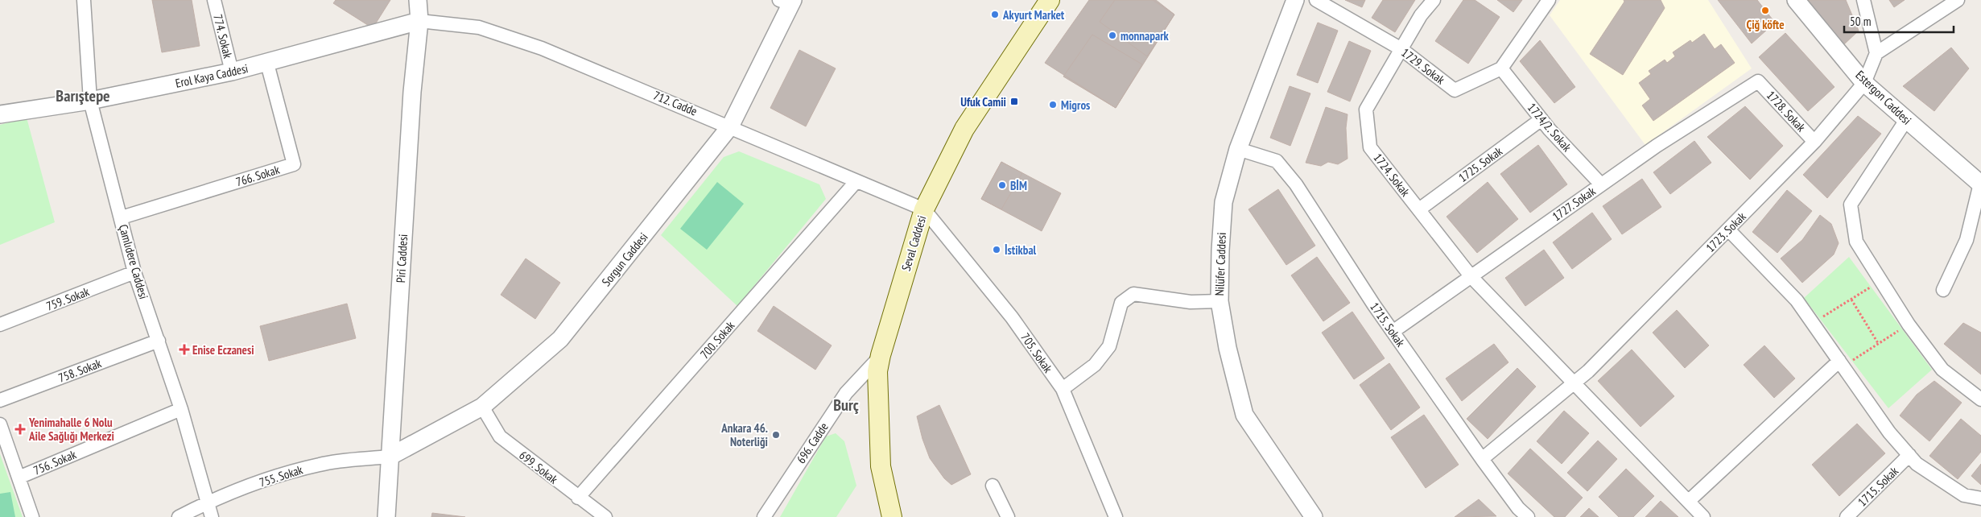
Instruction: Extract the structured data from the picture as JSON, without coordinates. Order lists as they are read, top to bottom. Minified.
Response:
{"streets":{"main road":["Seval Caddesi"],"street":["774. Sokak","1729. Sokak","Erol Kaya Caddesi","Estergon Caddesi","712. Cadde","1728. Sokak","1724/2. Sokak","1725. Sokak","1724. Sokak","766. Sokak","1727. Sokak","1723. Sokak","Piri Caddesi","Sorgun Caddesi","Çamlıdere Caddesi","Nilüfer Caddesi","759. Sokak","1715. Sokak","700. Sokak","705. Sokak","758. Sokak","696. Cadde","756. Sokak","699. Sokak","755. Sokak"]},"crossings":[["774. Sokak","Erol Kaya Caddesi"],["1729. Sokak","1724/2. Sokak"],["1729. Sokak","1724. Sokak"],["Erol Kaya Caddesi","712. Cadde"],["Erol Kaya Caddesi","766. Sokak"],["Erol Kaya Caddesi","Piri Caddesi"],["Erol Kaya Caddesi","Çamlıdere Caddesi"],["Estergon Caddesi","1723. Sokak"],["712. Cadde","Seval Caddesi"],["712. Cadde","Piri Caddesi"],["712. Cadde","Sorgun Caddesi"],["712. Cadde","700. Sokak"],["712. Cadde","705. Sokak"],["1728. Sokak","1727. Sokak"],["1728. Sokak","1723. Sokak"],["1724/2. Sokak","1725. Sokak"],["1724/2. Sokak","1727. Sokak"],["1725. Sokak","1724. Sokak"],["1724. Sokak","1727. Sokak"],["1724. Sokak","1723. Sokak"],["766. Sokak","Çamlıdere Caddesi"],["1727. Sokak","1715. Sokak"],["1723. Sokak","1715. Sokak"],["Seval Caddesi","705. Sokak"],["Seval Caddesi","696. Cadde"],["Piri Caddesi","Sorgun Caddesi"],["Piri Caddesi","755. Sokak"],["Sorgun Caddesi","699. Sokak"],["Sorgun Caddesi","755. Sokak"],["Çamlıdere Caddesi","759. Sokak"],["Çamlıdere Caddesi","758. Sokak"],["Çamlıdere Caddesi","756. Sokak"],["Çamlıdere Caddesi","755. Sokak"],["Nilüfer Caddesi","1715. Sokak"],["700. Sokak","699. Sokak"]],"districts":["Barıştepe","Burç"],"places":{"other":["Çiğ köfte","Akyurt Market","monnapark","Migros","BİM","İstikbal","Ankara 46. Noterliği"],"transit":["Ufuk Camii"],"health":["Enise Eczanesi","Yenimahalle 6 Nolu Aile Sağlığı Merkezi"]},"scale_bar":"50 m"}
